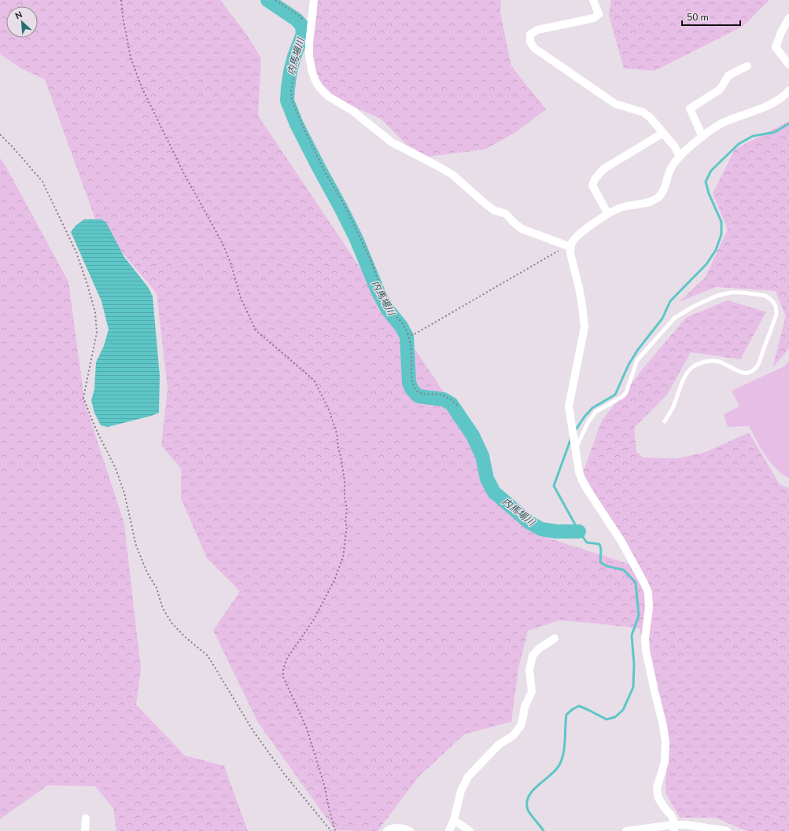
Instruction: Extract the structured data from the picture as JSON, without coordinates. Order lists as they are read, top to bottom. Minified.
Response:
{"water":["内馬場川"],"scale_bar":"50 m","north":"top left"}
